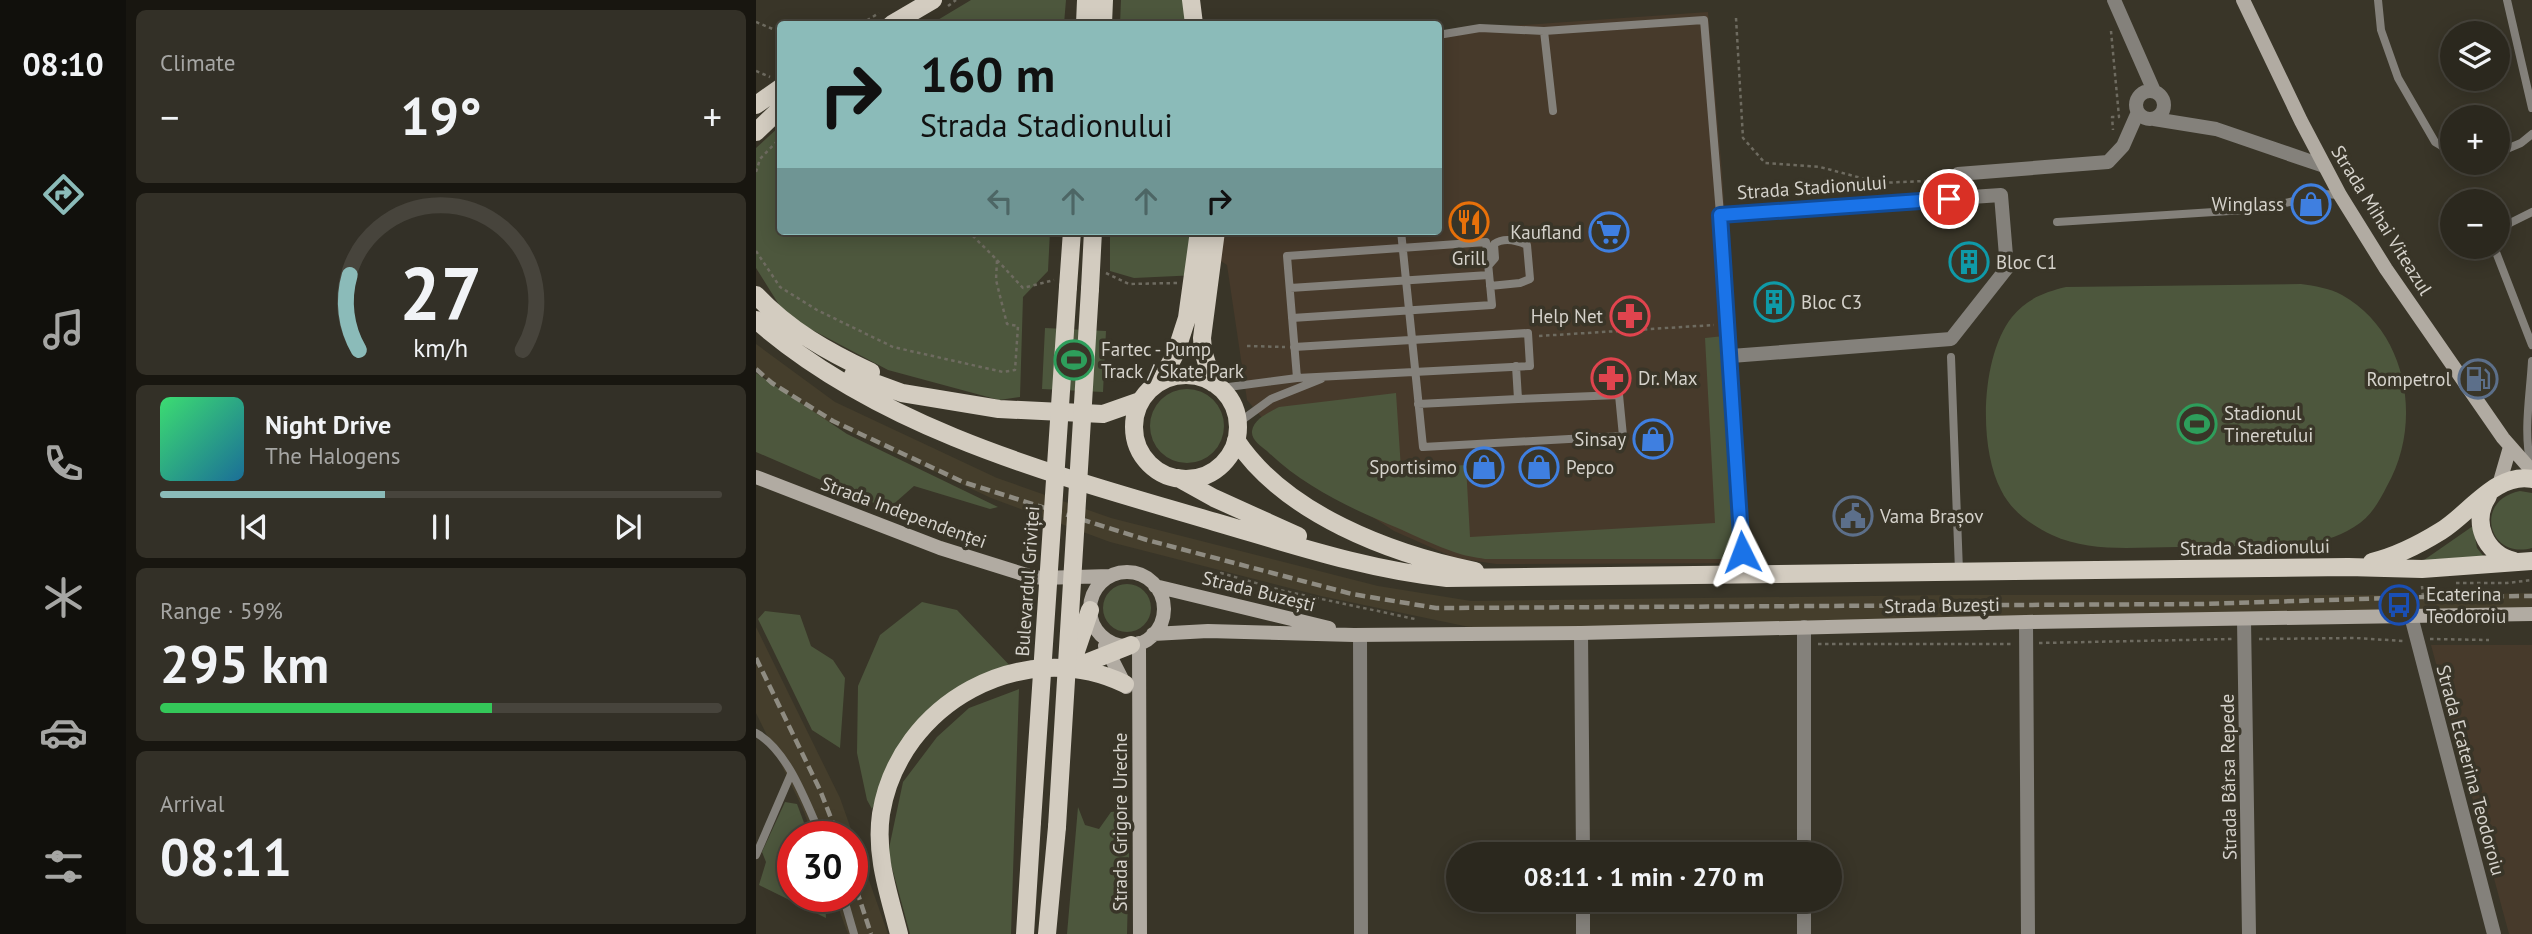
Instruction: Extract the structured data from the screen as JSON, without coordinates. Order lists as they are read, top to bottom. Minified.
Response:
{"streets":{"main road":["Strada Stadionului","Strada Mihai Viteazul","Strada Independenței","Bulevardul Griviței","Strada Buzești","Strada Grigore Ureche"],"street":["Strada Ecaterina Teodoroiu","Strada Bârsa Repede"]},"crossings":[["Strada Independenței","Strada Buzești"],["Strada Independenței","Strada Grigore Ureche"],["Strada Buzești","Strada Ecaterina Teodoroiu"],["Strada Buzești","Strada Bârsa Repede"],["Strada Buzești","Strada Grigore Ureche"]],"places":{"shop":["Winglass","Sinsay","Sportisimo","Pepco"],"restaurant":["Grill"],"supermarket":["Kaufland"],"building":["Bloc C1","Bloc C3"],"pharmacy":["Help Net","Dr. Max"],"sports":["Fartec - Pump Track / Skate Park","Stadionul Tineretului"],"fuel station":["Rompetrol"],"public building":["Vama Brașov"],"bus stop":["Ecaterina Teodoroiu"]},"page":{"tabs":"08:10","tile":["Climate",["Range · 59%","295 km"],["Arrival","08:11"]],"map_buttons":["+","−"],"turn":["160 m","Strada Stadionului"],"heat":["−","19°","+"],"song":["Night Drive","The Halogens"],"limit":"30","trip":"08:11 · 1 min · 270 m","gauge":["27","km/h"]}}
